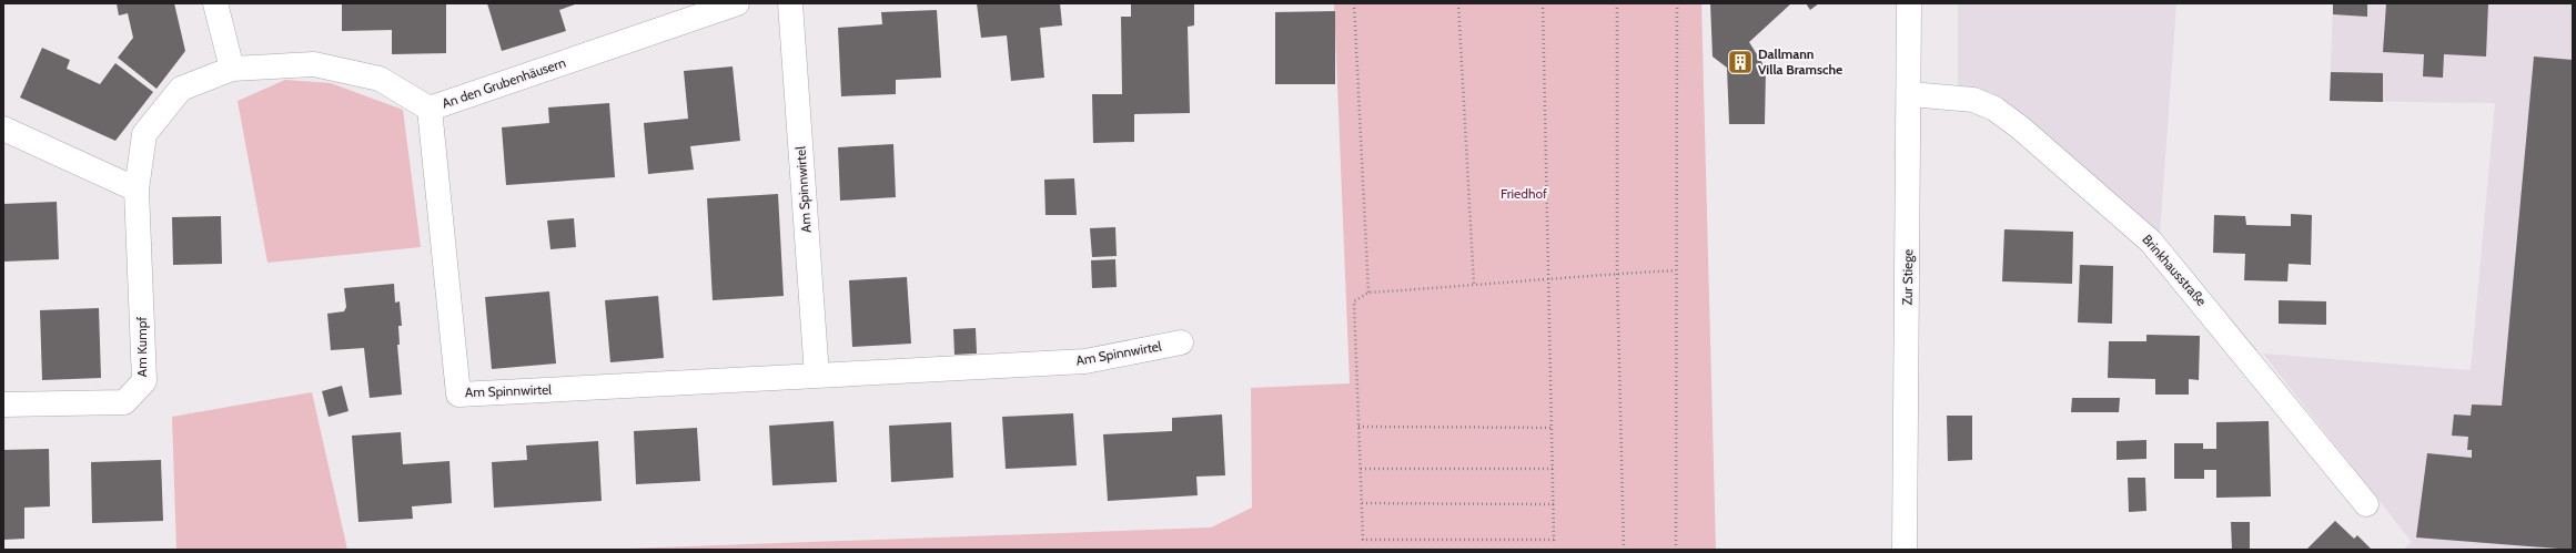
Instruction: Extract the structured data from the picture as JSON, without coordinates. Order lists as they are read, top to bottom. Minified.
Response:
{"streets":{"street":["An den Grubenhäusern","Am Spinnwirtel","Brinkhausstraße","Zur Stiege","Am Kumpf"]},"crossings":[["An den Grubenhäusern","Am Spinnwirtel"],["An den Grubenhäusern","Am Kumpf"],["Brinkhausstraße","Zur Stiege"]],"parks":["Friedhof"],"places":{"building":["Dallmann Villa Bramsche"]}}
